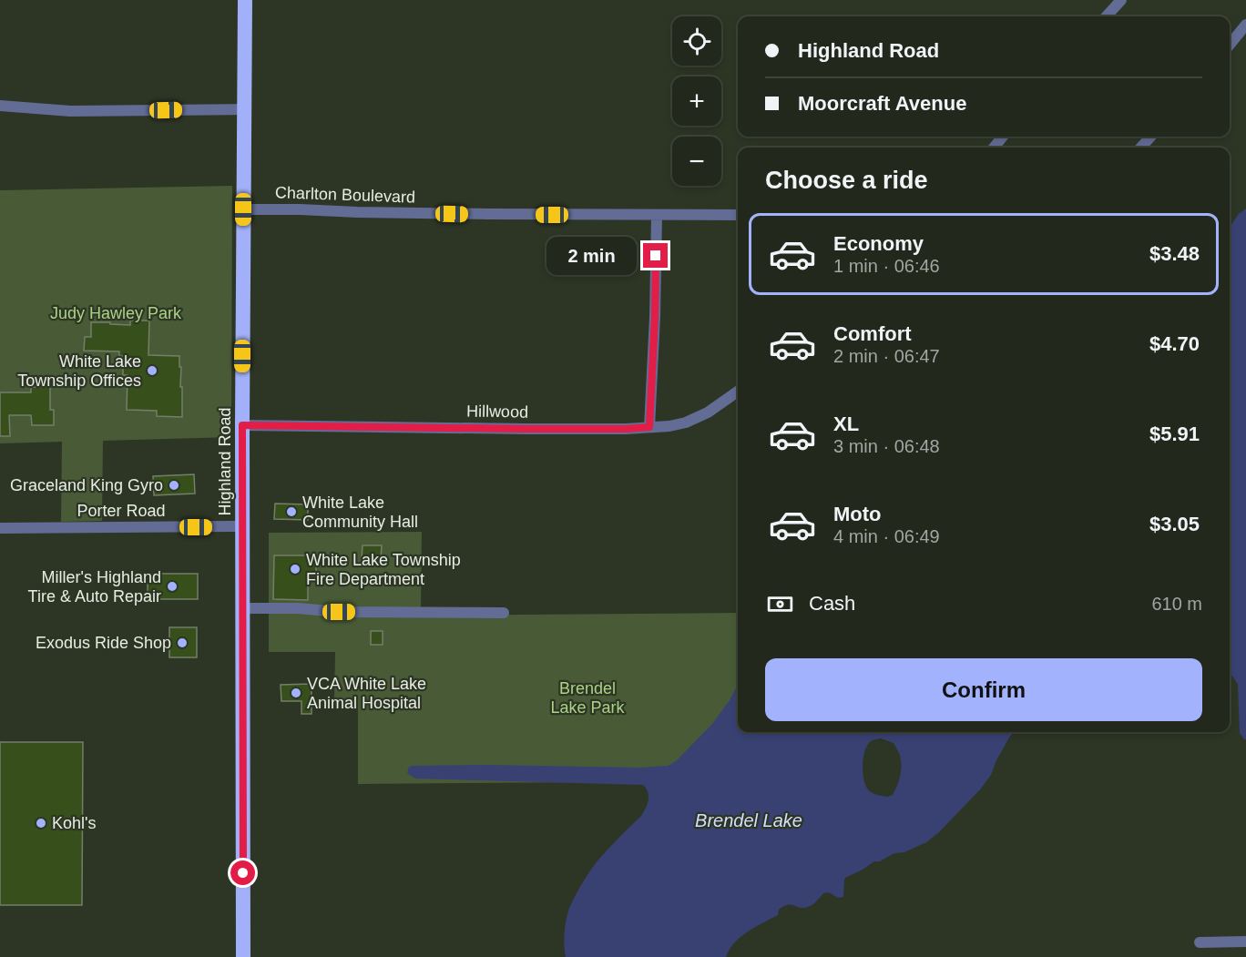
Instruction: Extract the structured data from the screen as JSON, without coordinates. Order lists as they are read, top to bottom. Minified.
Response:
{"streets":{"highway":["Highland Road"],"street":["Charlton Boulevard","Hillwood","Porter Road"]},"crossings":[["Charlton Boulevard","Highland Road"],["Hillwood","Highland Road"],["Highland Road","Porter Road"]],"water":["Brendel Lake"],"parks":["Judy Hawley Park","Brendel Lake Park"],"places":["White Lake Township Offices","Graceland King Gyro","White Lake Community Hall","White Lake Township Fire Department","Miller's Highland Tire & Auto Repair","Exodus Ride Shop","VCA White Lake Animal Hospital","Kohl's"],"page":{"map_buttons":["+","−"],"banner":["Highland Road","Moorcraft Avenue"],"heading":"Choose a ride","list":[{"name":"Economy","note":"1 min · 06:46","value":"$3.48"},{"name":"Comfort","note":"2 min · 06:47","value":"$4.70"},{"name":"XL","note":"3 min · 06:48","value":"$5.91"},{"name":"Moto","note":"4 min · 06:49","value":"$3.05"}],"bubble":"2 min","pay":["Cash","610 m"],"buttons":"Confirm"}}
